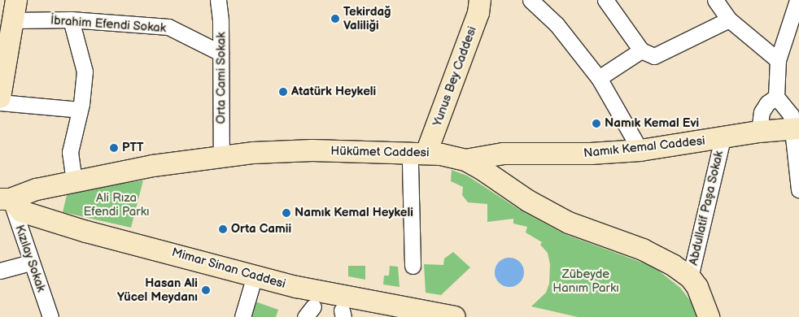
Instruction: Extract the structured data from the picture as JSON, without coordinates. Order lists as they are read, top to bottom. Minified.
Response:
{"streets":{"main road":["Yunus Bey Caddesi","Namık Kemal Caddesi","Hükümet Caddesi","Mimar Sinan Caddesi"],"street":["İbrahim Efendi Sokak","Orta Cami Sokak","Abdullatif Paşa Sokak","Kızılay Sokak"]},"crossings":[["İbrahim Efendi Sokak","Orta Cami Sokak"],["Yunus Bey Caddesi","Hükümet Caddesi"],["Orta Cami Sokak","Hükümet Caddesi"],["Namık Kemal Caddesi","Hükümet Caddesi"],["Namık Kemal Caddesi","Abdullatif Paşa Sokak"],["Hükümet Caddesi","Abdullatif Paşa Sokak"],["Hükümet Caddesi","Kızılay Sokak"],["Hükümet Caddesi","Mimar Sinan Caddesi"],["Kızılay Sokak","Mimar Sinan Caddesi"]],"parks":["Ali Rıza Efendi Parkı","Zübeyde Hanım Parkı"],"places":["Tekirdağ Valiliği","Atatürk Heykeli","Namık Kemal Evi","PTT","Namık Kemal Heykeli","Orta Camii","Hasan Ali Yücel Meydanı"]}
